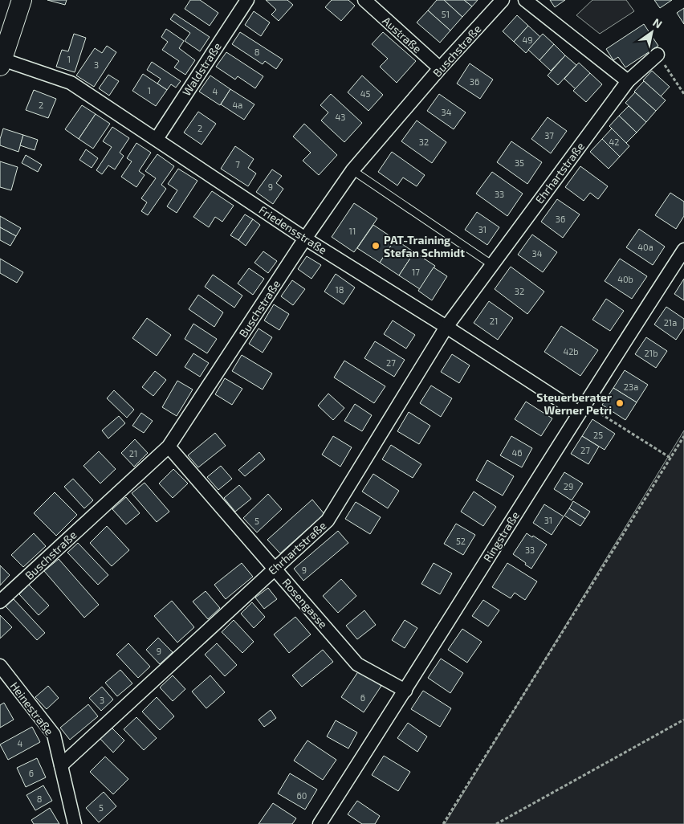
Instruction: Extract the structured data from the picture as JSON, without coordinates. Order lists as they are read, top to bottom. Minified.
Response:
{"streets":{"street":["Austraße","Buschstraße","Waldstraße","Ehrhartstraße","Friedensstraße","Ringstraße","Rosengasse","Heinestraße"]},"crossings":[["Austraße","Buschstraße"],["Buschstraße","Friedensstraße"],["Buschstraße","Rosengasse"],["Waldstraße","Friedensstraße"],["Ehrhartstraße","Friedensstraße"],["Ehrhartstraße","Rosengasse"],["Ehrhartstraße","Heinestraße"],["Friedensstraße","Ringstraße"],["Ringstraße","Rosengasse"]],"places":["PAT-Training Stefan Schmidt","Steuerberater Werner Petri"],"house_numbers":["51","49","8","1","3","36","1","4","45","2","4a","34","43","2","37","32","42","35","7","9","33","36","31","11","40a","34","17","40b","18","32","21","21a","42b","21b","27","23a","25","27","46","21","29","31","5","52","33","9","9","6","3","4","6","60","8","5"],"north":"top right"}
